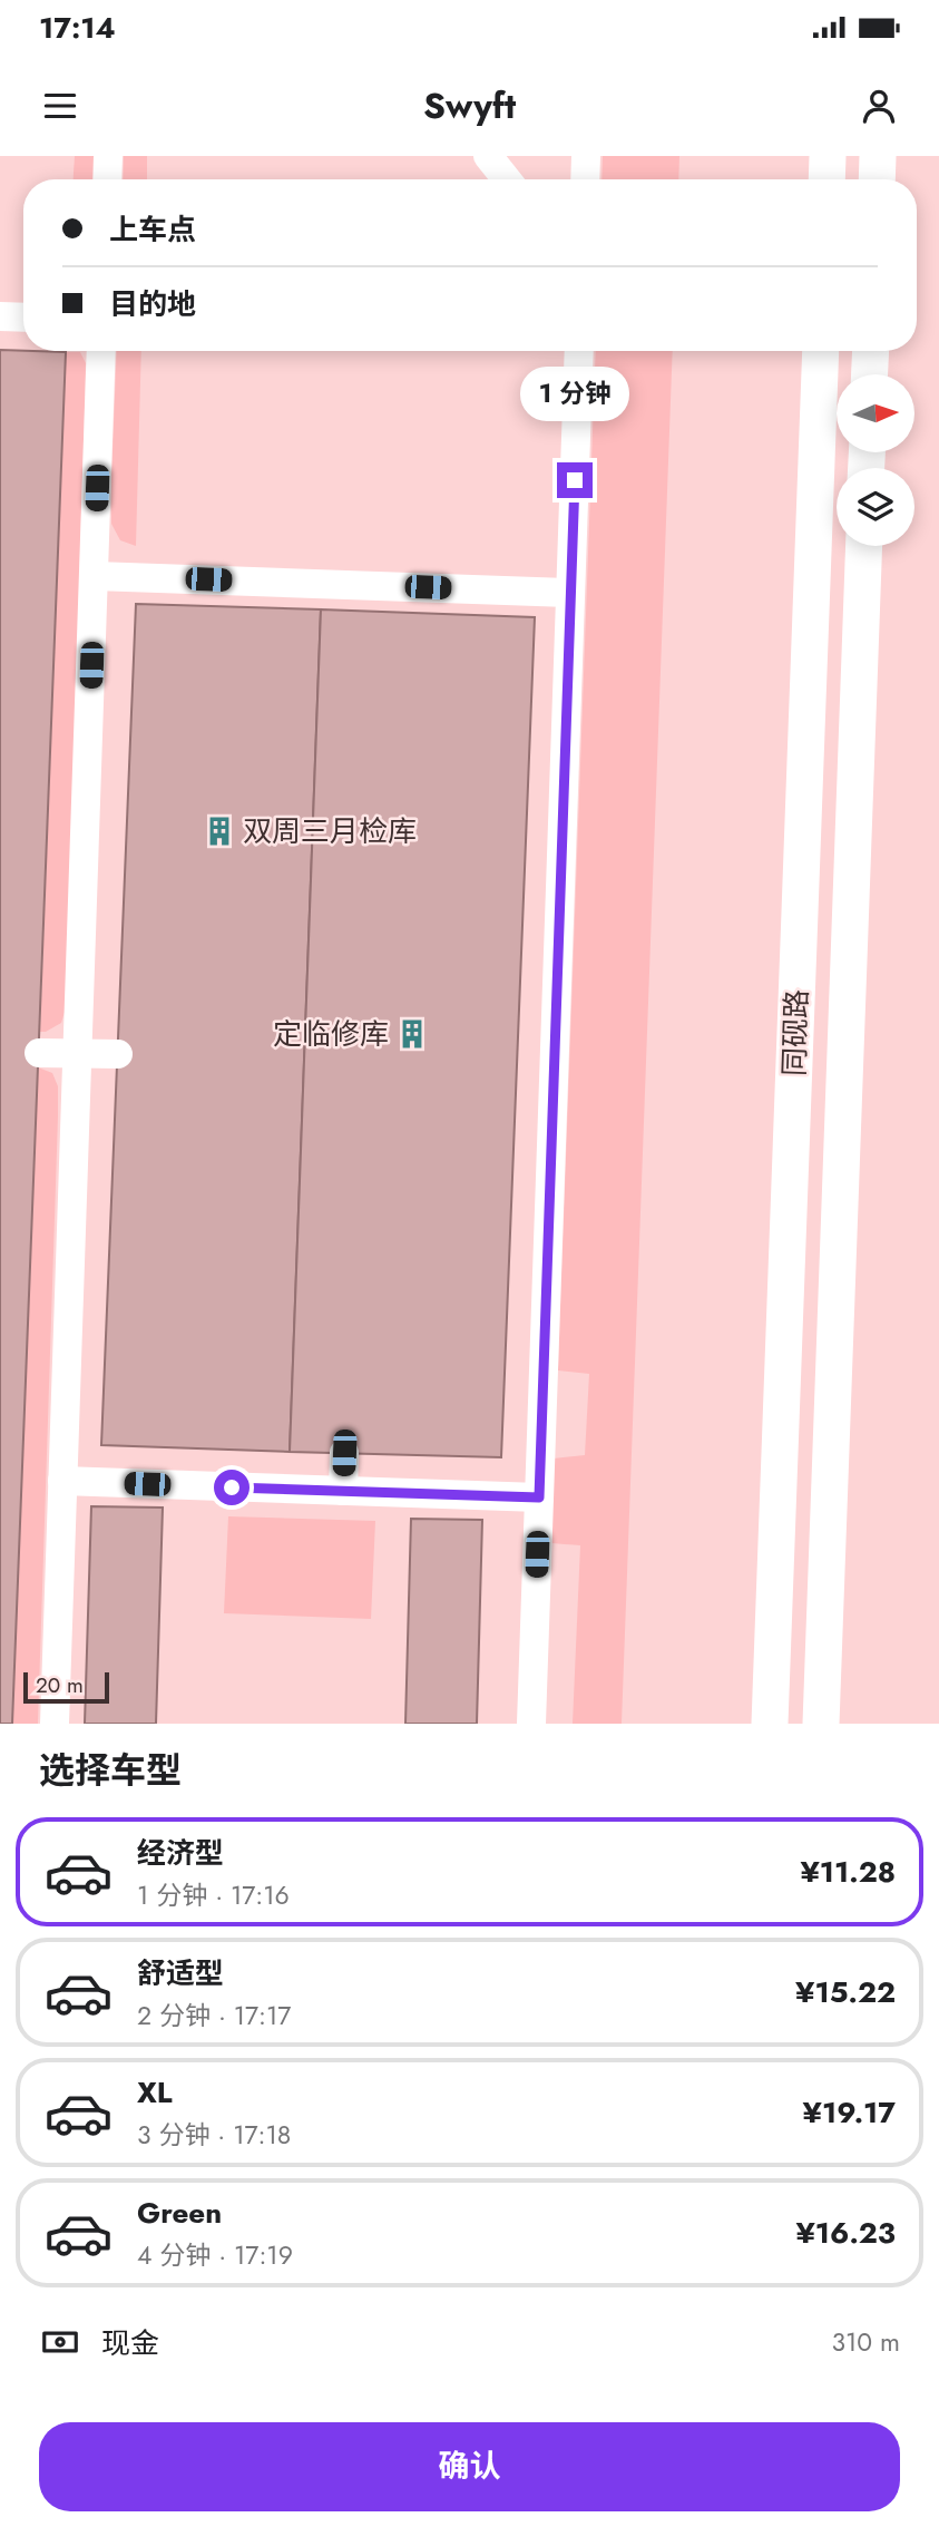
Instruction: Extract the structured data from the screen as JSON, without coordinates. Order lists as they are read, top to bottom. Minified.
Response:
{"streets":{"main road":["同砚路"]},"places":{"building":["双周三月检库","定临修库"]},"scale_bar":"20 m","north":"right","page":{"status":"17:14","header":"Swyft","banner":["上车点","目的地"],"bubble":"1 分钟","scale":"20 m","heading":"选择车型","list":[{"name":"经济型","note":"1 分钟 · 17:16","value":"¥11.28"},{"name":"舒适型","note":"2 分钟 · 17:17","value":"¥15.22"},{"name":"XL","note":"3 分钟 · 17:18","value":"¥19.17"},{"name":"Green","note":"4 分钟 · 17:19","value":"¥16.23"}],"pay":["现金","310 m"],"buttons":"确认"}}
